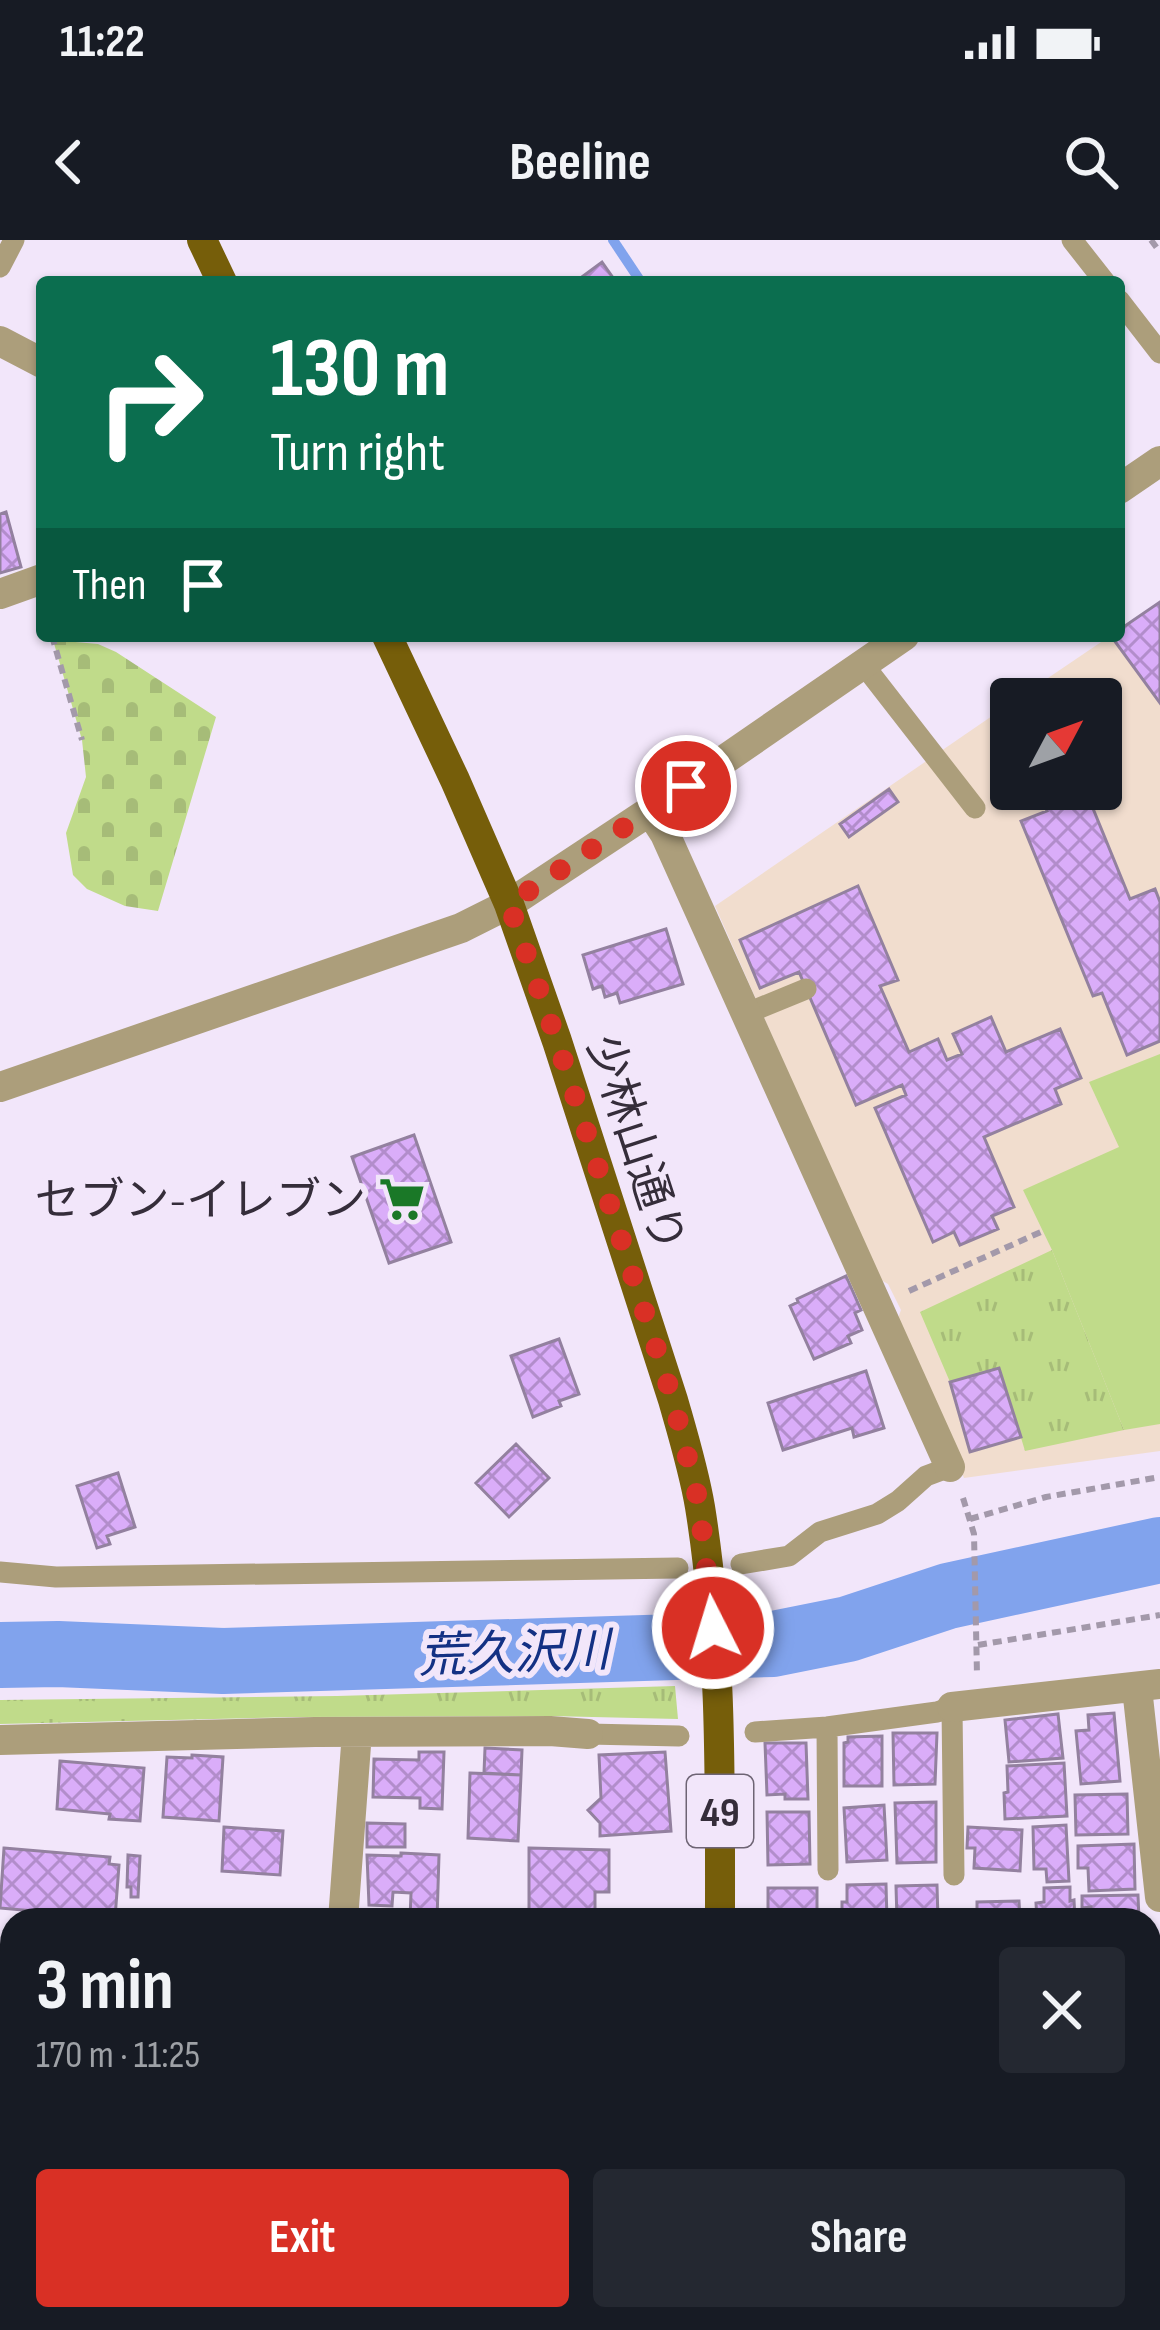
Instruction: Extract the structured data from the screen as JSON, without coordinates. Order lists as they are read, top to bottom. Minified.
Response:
{"streets":{"main road":["少林山通り","49"]},"water":["荒久沢川"],"places":{"supermarket":["セブン-イレブン"]},"north":"top right","page":{"status":"11:22","header":"Beeline","turn":["130 m","Turn right"],"then":"Then","heading":["3 min","170 m · 11:25"],"buttons":["Exit","Share"]}}
